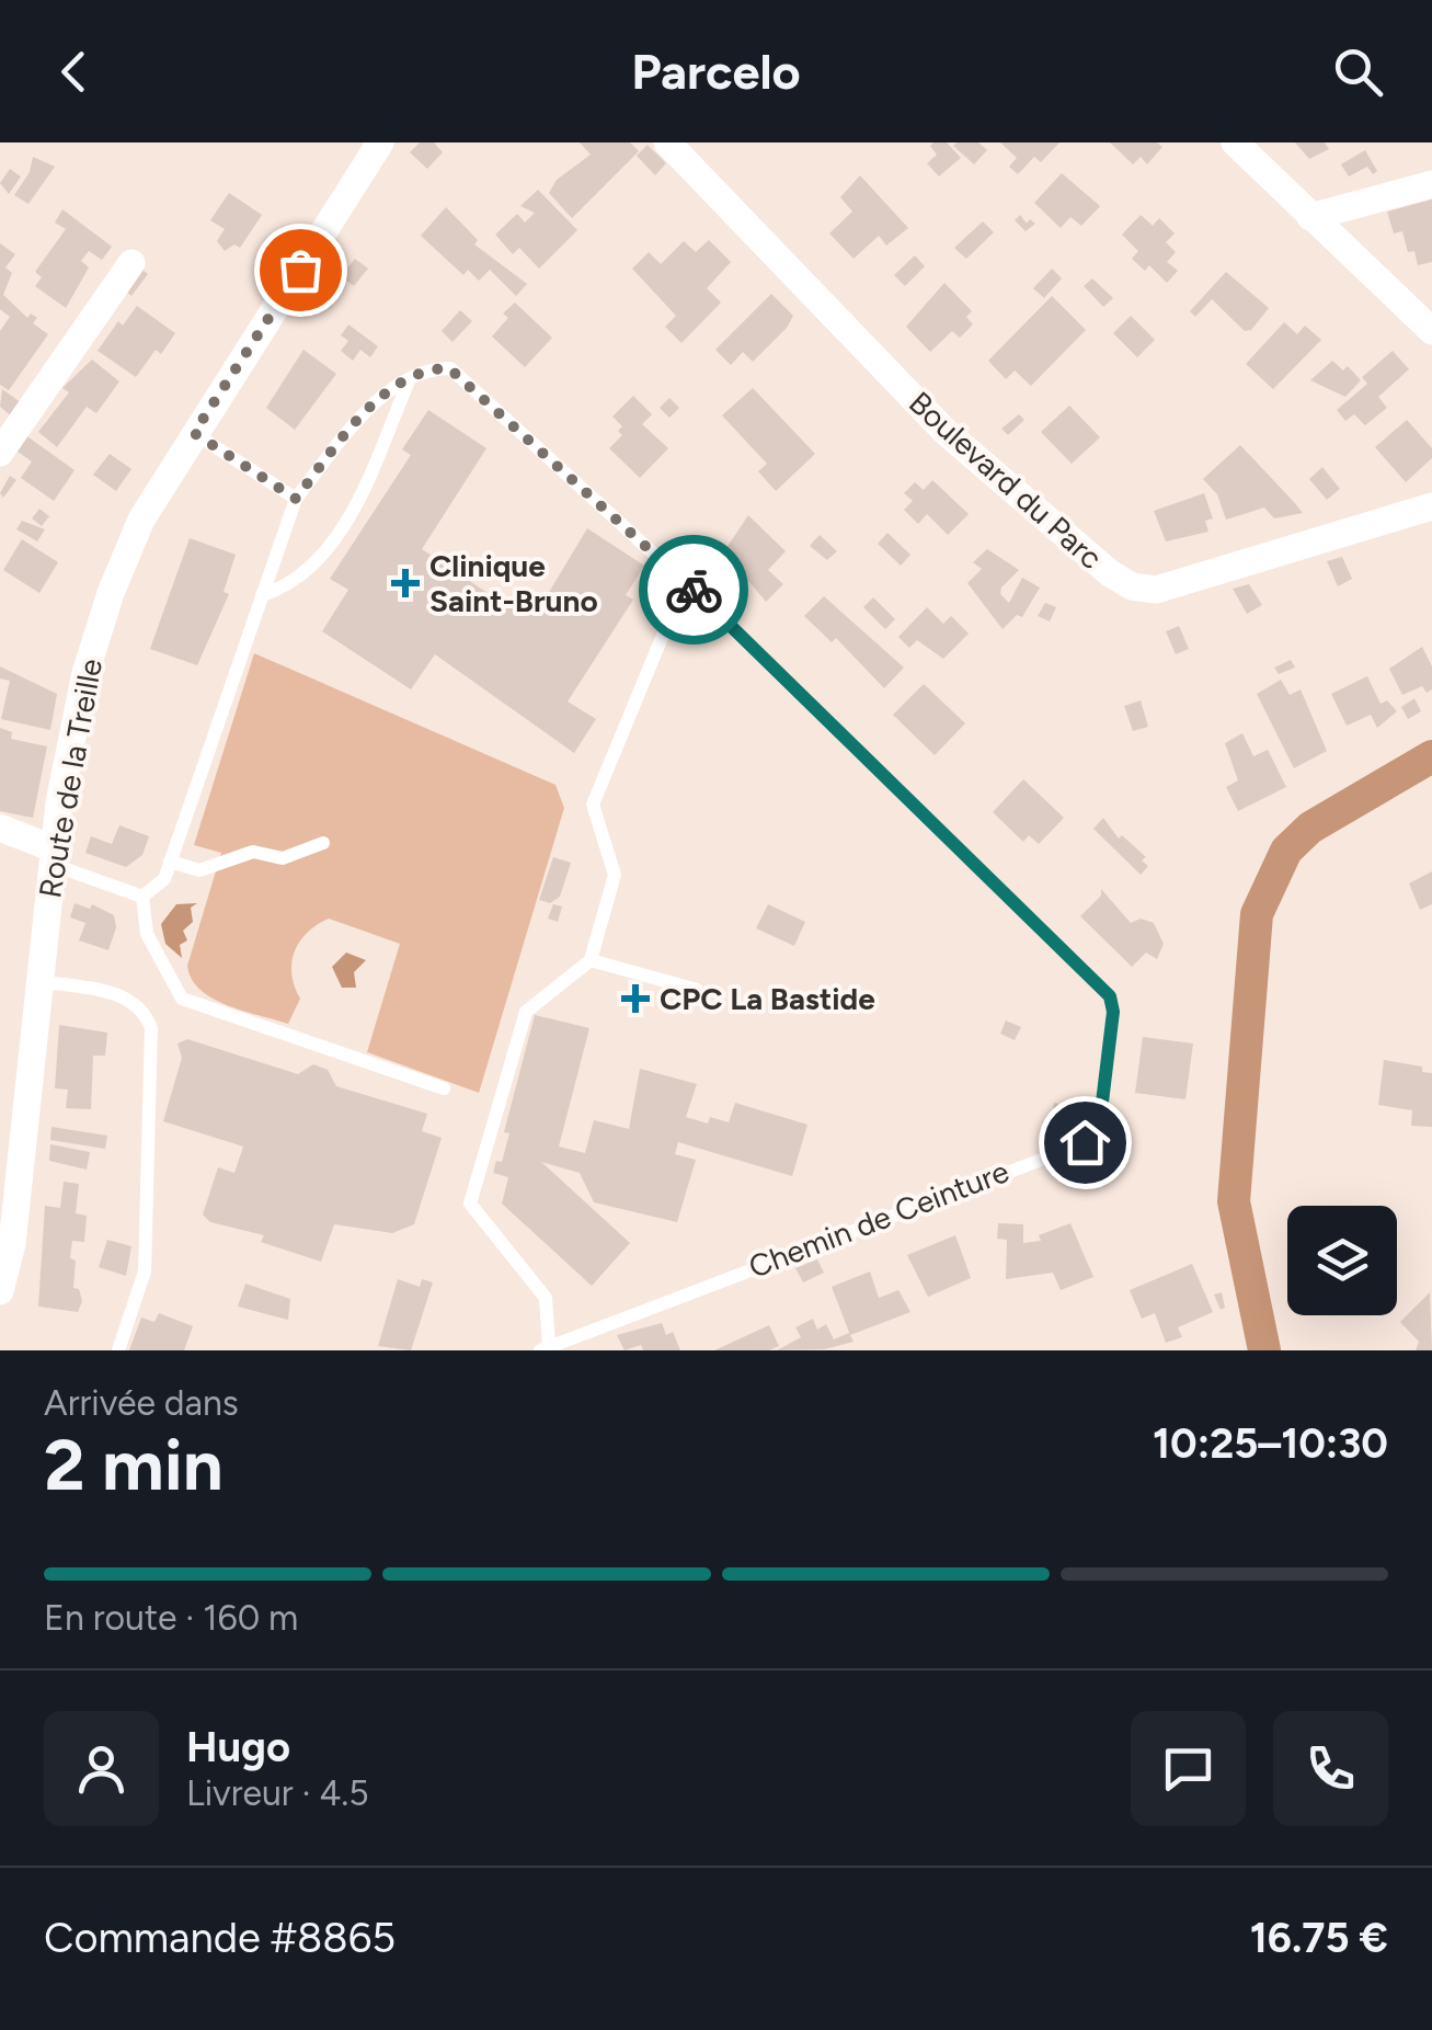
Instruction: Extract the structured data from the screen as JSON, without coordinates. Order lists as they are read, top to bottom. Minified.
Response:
{"streets":{"street":["Boulevard du Parc","Route de la Treille"],"lane":["Chemin de Ceinture"]},"places":{"health":["Clinique Saint-Bruno","CPC La Bastide"]},"page":{"header":"Parcelo","heading":["2 min","Arrivée dans","10:25–10:30"],"panel":["Hugo","Livreur · 4.5","Commande #8865","16.75 €"],"bar":"En route · 160 m"}}
